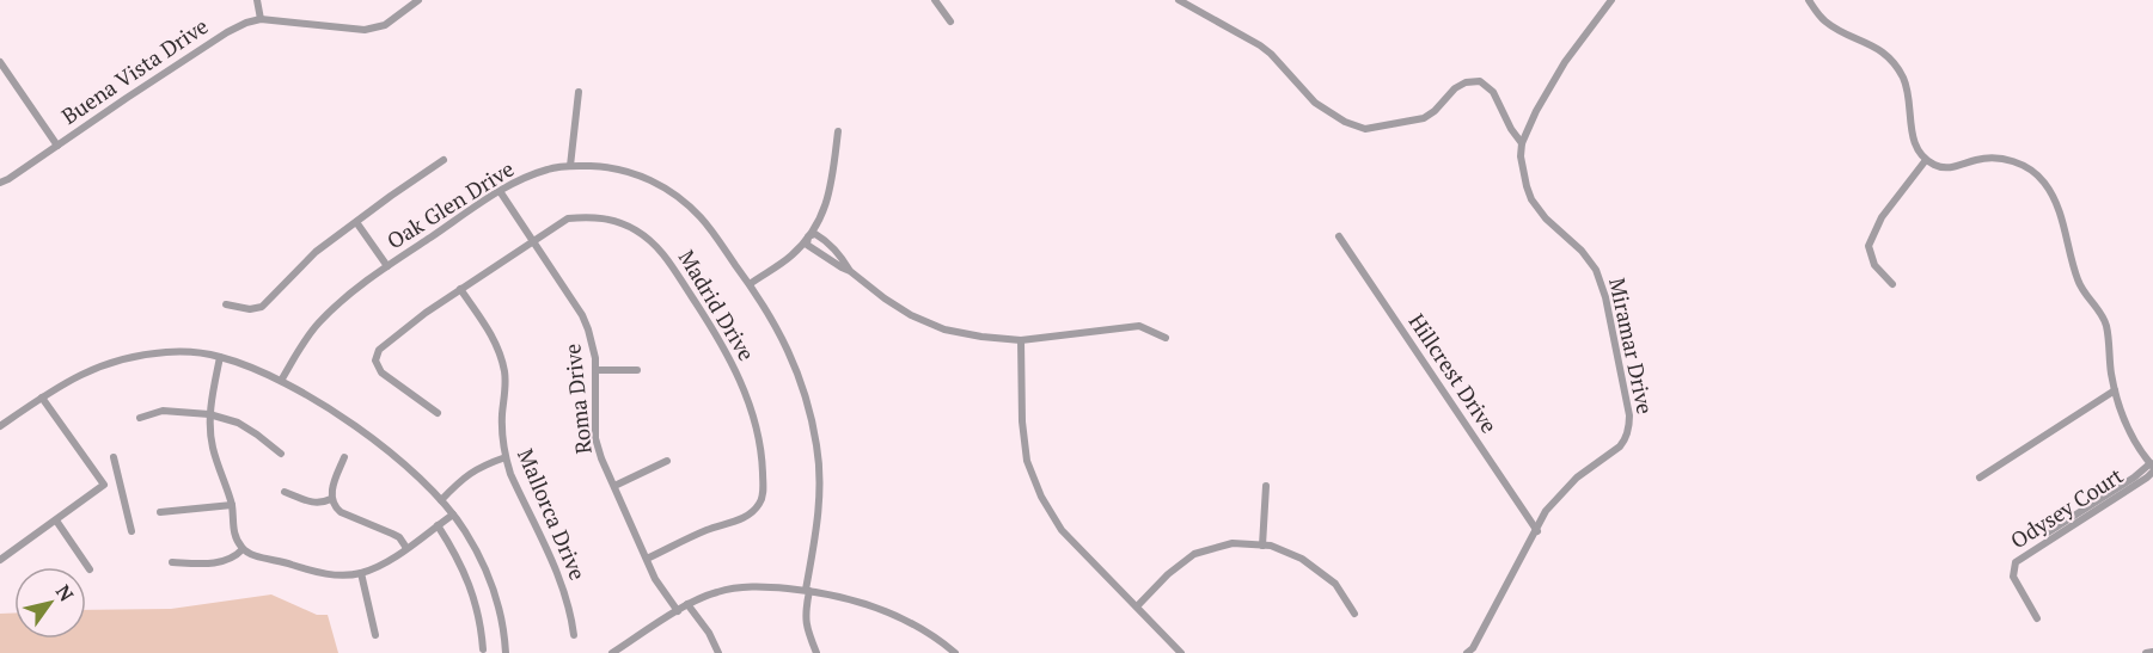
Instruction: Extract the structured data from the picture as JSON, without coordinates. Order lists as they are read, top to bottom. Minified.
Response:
{"streets":{"street":["Buena Vista Drive","Oak Glen Drive","Madrid Drive","Miramar Drive","Hillcrest Drive","Roma Drive","Odysey Court","Mallorca Drive"]},"crossings":[["Oak Glen Drive","Roma Drive"],["Madrid Drive","Roma Drive"],["Madrid Drive","Mallorca Drive"],["Miramar Drive","Hillcrest Drive"]],"north":"top right"}
